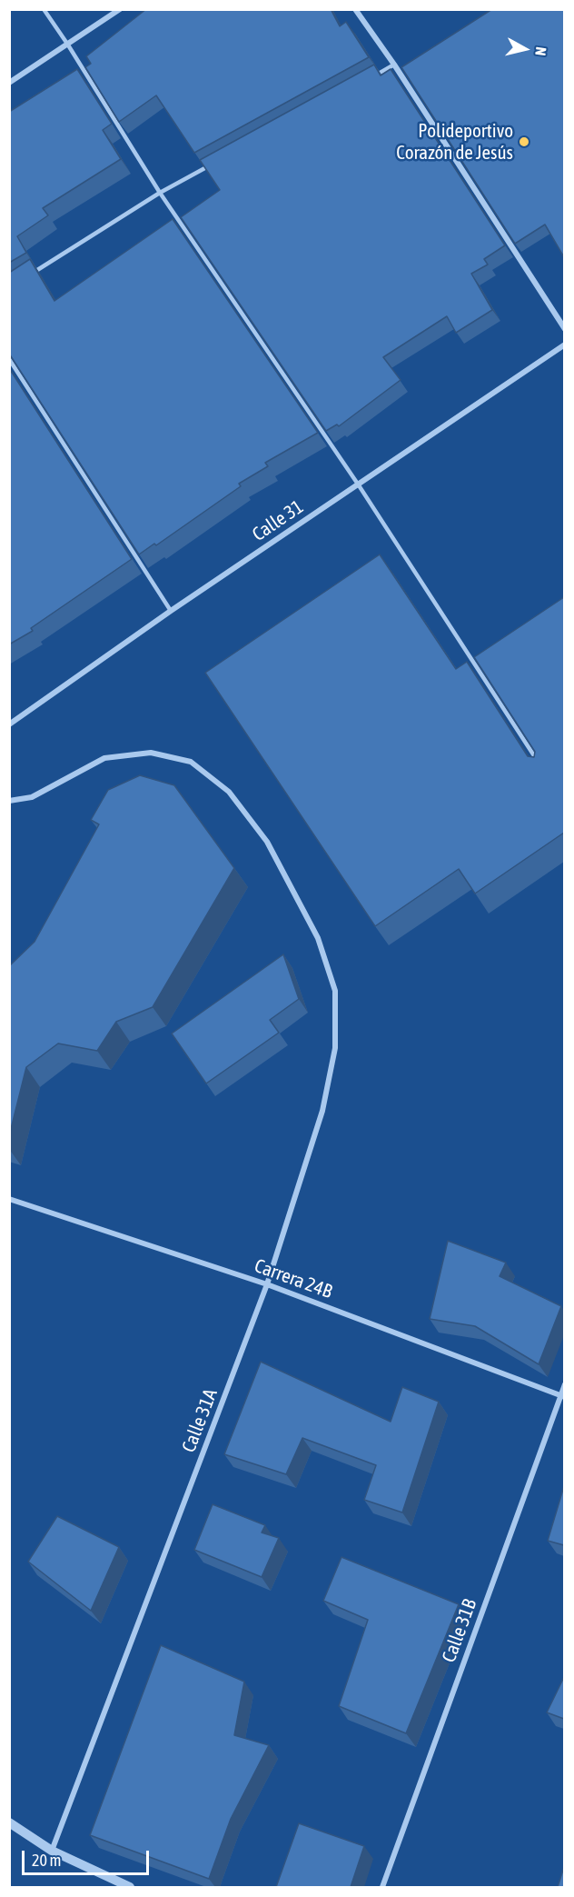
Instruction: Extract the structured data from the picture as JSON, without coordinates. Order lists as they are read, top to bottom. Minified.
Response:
{"streets":{"street":["Calle 31","Carrera 24B","Calle 31A","Calle 31B"]},"crossings":[["Carrera 24B","Calle 31A"],["Carrera 24B","Calle 31B"]],"places":["Polideportivo Corazón de Jesús"],"scale_bar":"20 m","north":"right"}
